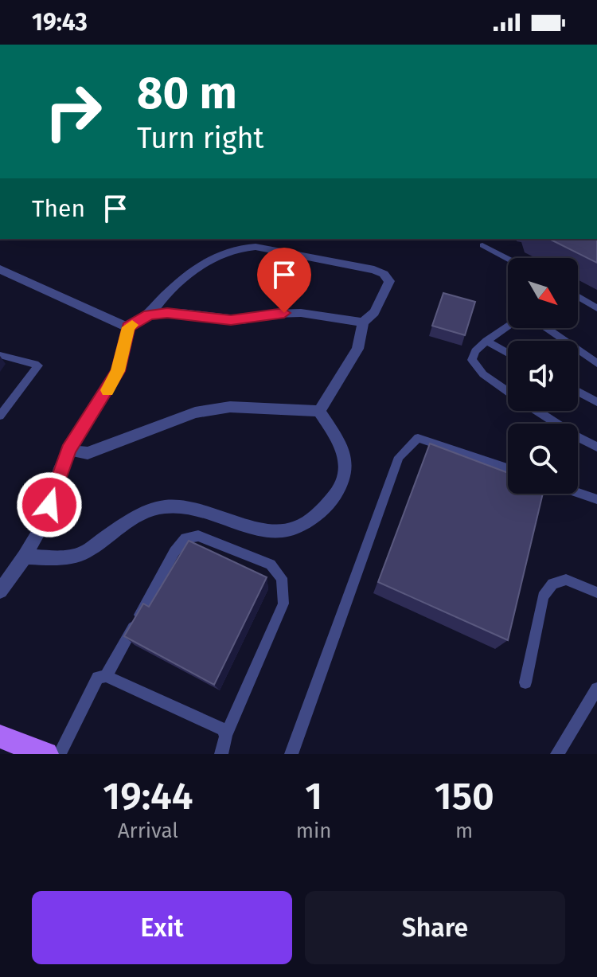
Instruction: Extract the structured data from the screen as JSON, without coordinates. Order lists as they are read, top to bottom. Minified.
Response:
{"north":"bottom right","page":{"status":"19:43","turn":["80 m","Turn right"],"then":"Then","eta":["19:44","Arrival","1","min","150","m"],"buttons":["Exit","Share"]}}
